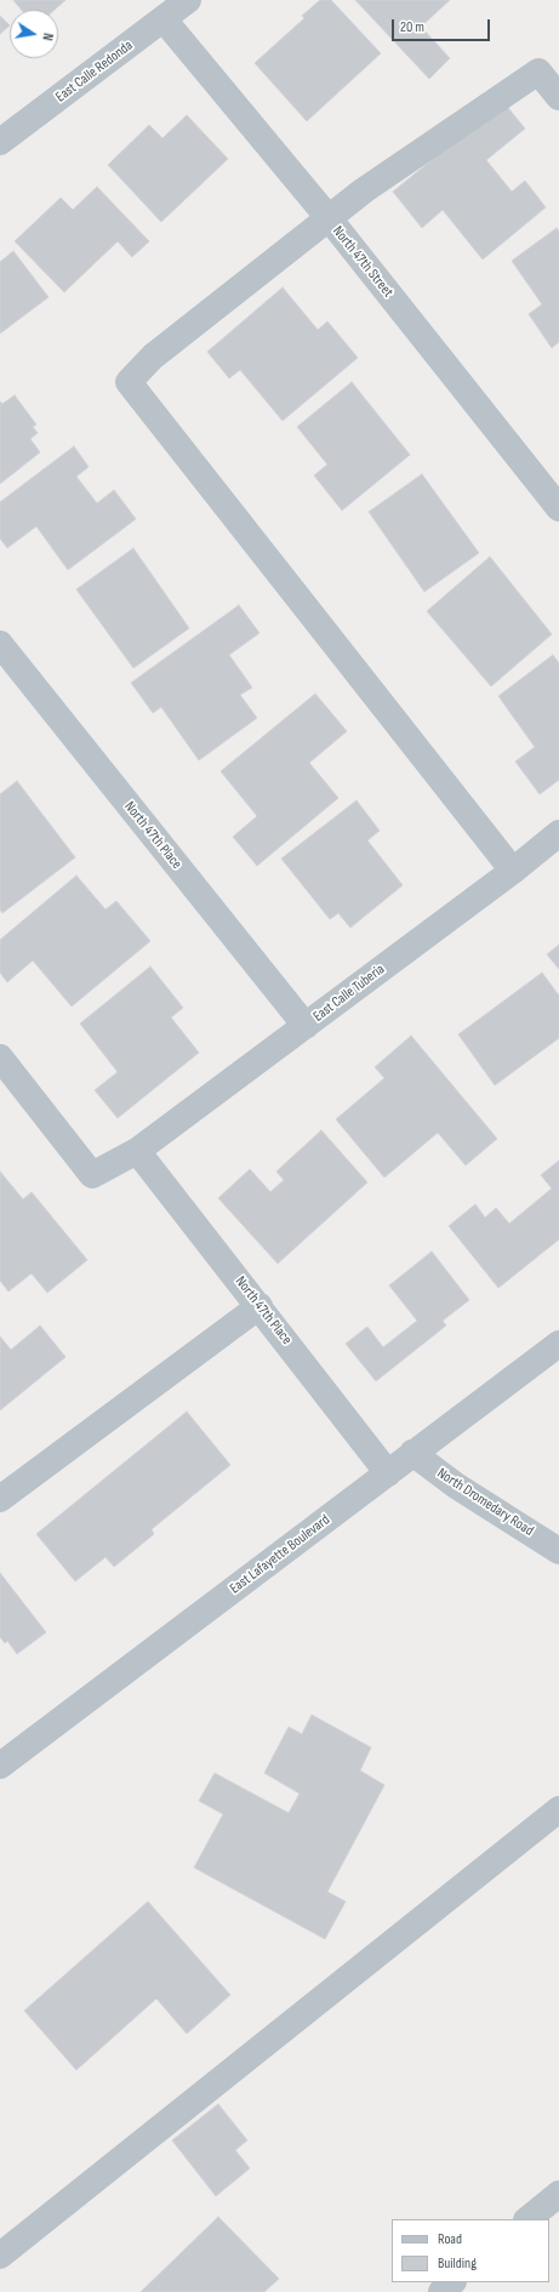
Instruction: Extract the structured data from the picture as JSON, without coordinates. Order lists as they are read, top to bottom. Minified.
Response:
{"streets":{"street":["East Calle Redonda","North 47th Street","North 47th Place","East Calle Tuberia","North Dromedary Road","East Lafayette Boulevard"]},"crossings":[["East Calle Redonda","North 47th Street"],["North 47th Place","East Calle Tuberia"],["North 47th Place","East Lafayette Boulevard"],["North Dromedary Road","East Lafayette Boulevard"]],"legend":["Road","Building"],"scale_bar":"20 m","north":"right"}
